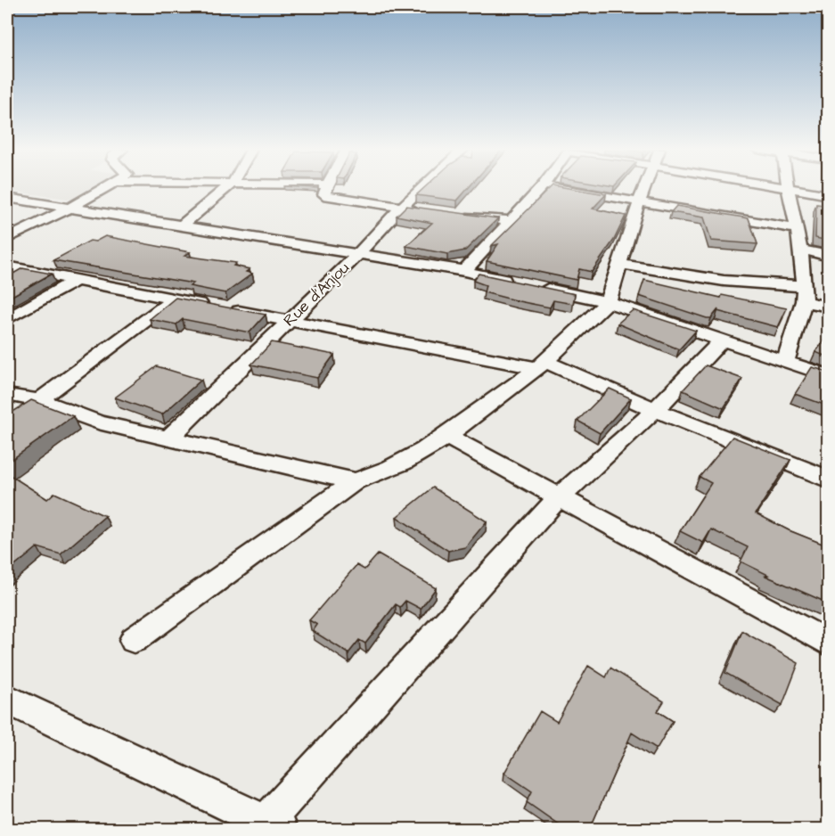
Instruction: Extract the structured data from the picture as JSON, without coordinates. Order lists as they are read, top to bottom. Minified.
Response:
{"streets":{"street":["Rue d’Anjou"]}}
